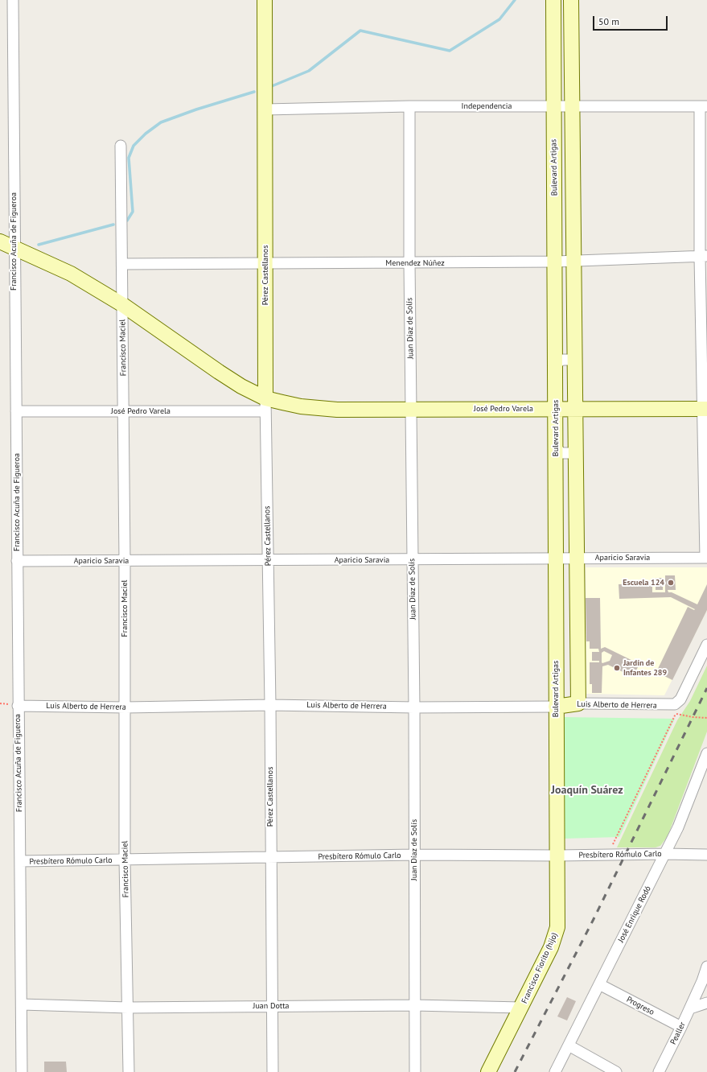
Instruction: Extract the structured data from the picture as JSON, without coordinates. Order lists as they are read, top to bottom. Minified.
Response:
{"streets":{"street":["Independencia","Bulevard Artigas","Francisco Acuña de Figueroa","Menendez Núñez","Pérez Castellanos","Juan Díaz de Solís","Francisco Maciel","José Pedro Varela","Aparicio Saravia","Luis Alberto de Herrera","Presbítero Rómulo Carlo","José Enrique Rodó","Francisco Fiorito (hijo)","Juan Dotta","Progreso","Pealler"]},"crossings":[["Independencia","Bulevard Artigas"],["Independencia","Pérez Castellanos"],["Independencia","Juan Díaz de Solís"],["Bulevard Artigas","Menendez Núñez"],["Bulevard Artigas","José Pedro Varela"],["Bulevard Artigas","Aparicio Saravia"],["Bulevard Artigas","Luis Alberto de Herrera"],["Bulevard Artigas","Presbítero Rómulo Carlo"],["Bulevard Artigas","Francisco Fiorito (hijo)"],["Francisco Acuña de Figueroa","José Pedro Varela"],["Francisco Acuña de Figueroa","Aparicio Saravia"],["Francisco Acuña de Figueroa","Luis Alberto de Herrera"],["Francisco Acuña de Figueroa","Presbítero Rómulo Carlo"],["Francisco Acuña de Figueroa","Juan Dotta"],["Menendez Núñez","Pérez Castellanos"],["Menendez Núñez","Juan Díaz de Solís"],["Menendez Núñez","Francisco Maciel"],["Pérez Castellanos","José Pedro Varela"],["Pérez Castellanos","Aparicio Saravia"],["Pérez Castellanos","Luis Alberto de Herrera"],["Pérez Castellanos","Presbítero Rómulo Carlo"],["Pérez Castellanos","Juan Dotta"],["Juan Díaz de Solís","José Pedro Varela"],["Juan Díaz de Solís","Aparicio Saravia"],["Juan Díaz de Solís","Luis Alberto de Herrera"],["Juan Díaz de Solís","Presbítero Rómulo Carlo"],["Juan Díaz de Solís","Juan Dotta"],["Francisco Maciel","José Pedro Varela"],["Francisco Maciel","Aparicio Saravia"],["Francisco Maciel","Luis Alberto de Herrera"],["Francisco Maciel","Presbítero Rómulo Carlo"],["Francisco Maciel","Juan Dotta"],["Presbítero Rómulo Carlo","José Enrique Rodó"],["Presbítero Rómulo Carlo","Francisco Fiorito (hijo)"],["José Enrique Rodó","Progreso"],["Francisco Fiorito (hijo)","Juan Dotta"],["Progreso","Pealler"]],"districts":["Joaquín Suárez"],"places":["Escuela 124","Jardín de Infantes 289"],"scale_bar":"50 m"}
